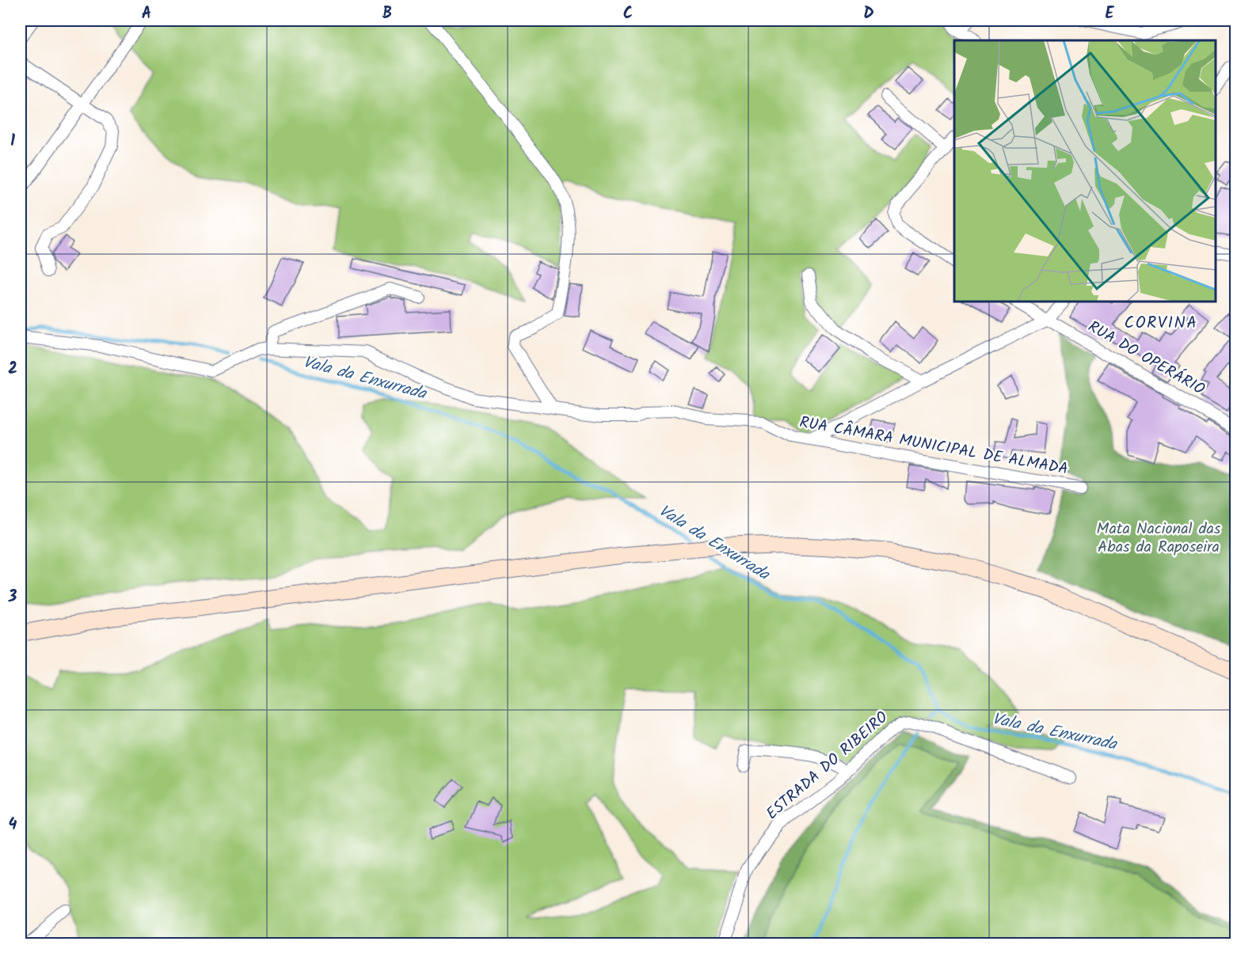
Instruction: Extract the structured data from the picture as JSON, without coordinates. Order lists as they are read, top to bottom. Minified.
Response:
{"streets":{"street":["RUA DO OPERÁRIO","RUA CÂMARA MUNICIPAL DE ALMADA","ESTRADA DO RIBEIRO"]},"districts":["CORVINA"],"water":["Vala da Enxurrada"],"parks":["Mata Nacional das Abas da Raposeira"],"grid":{"columns":["A","B","C","D","E"],"rows":["1","2","3","4"]}}
